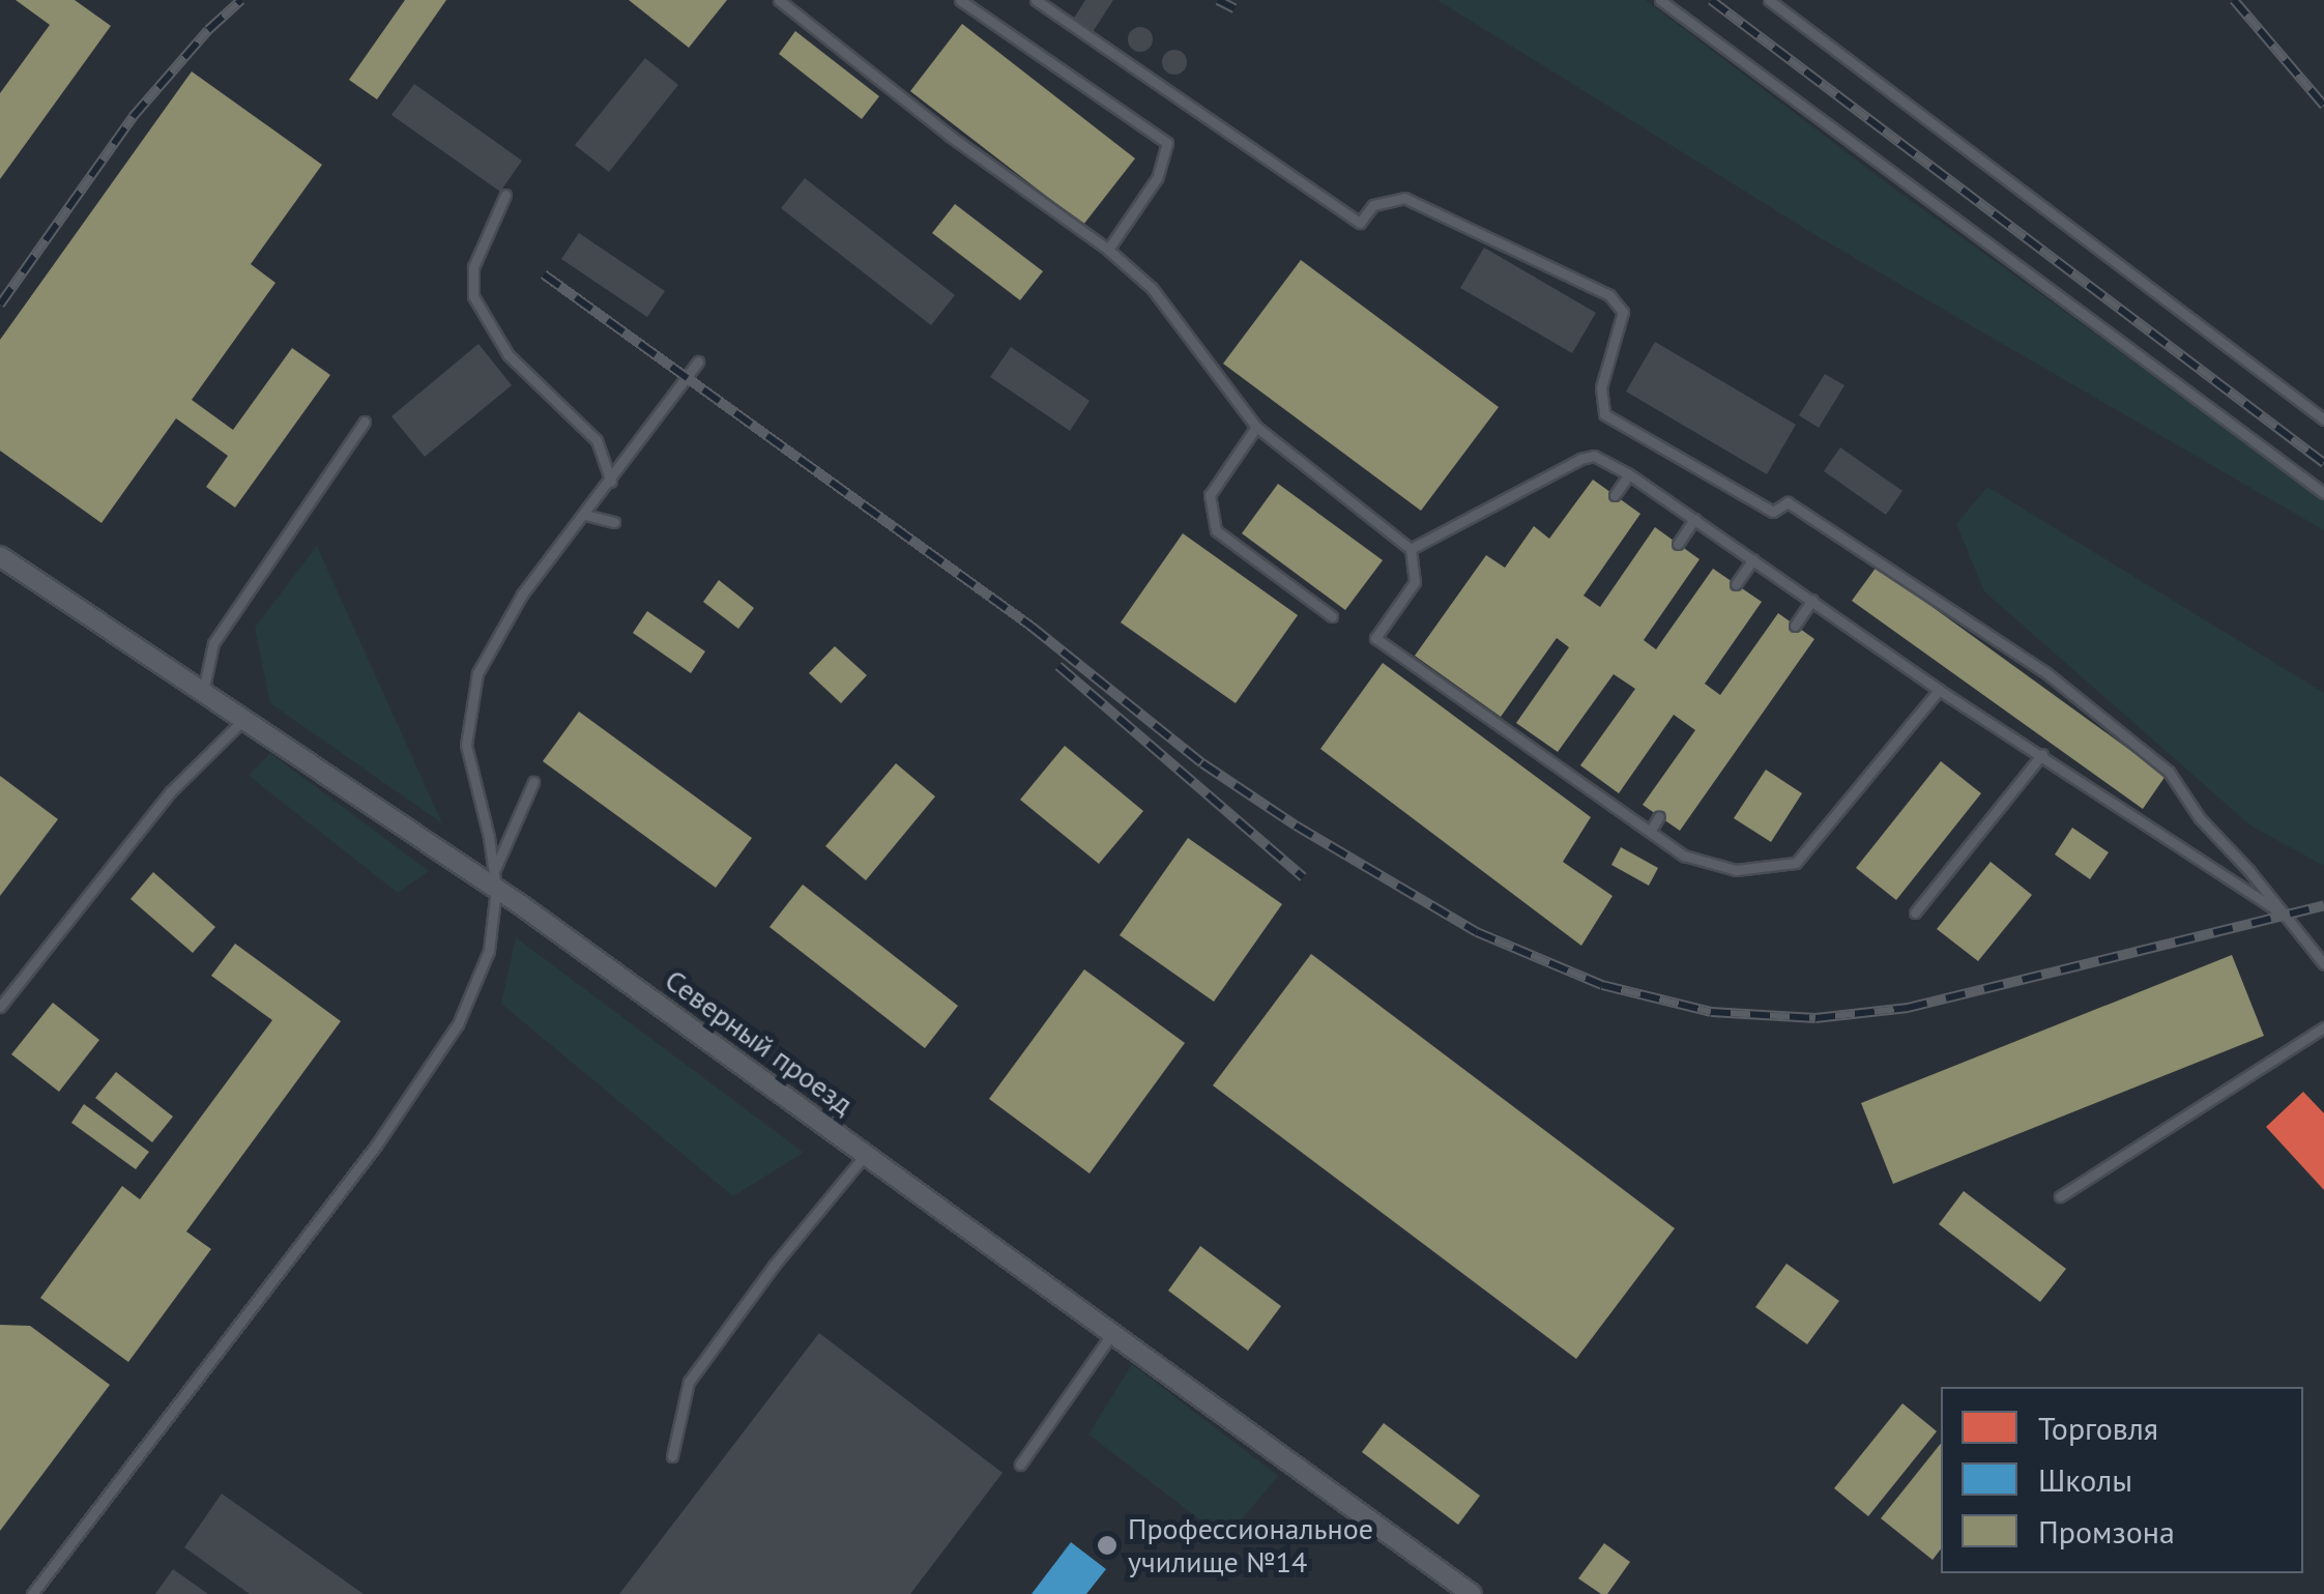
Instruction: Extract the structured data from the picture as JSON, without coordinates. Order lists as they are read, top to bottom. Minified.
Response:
{"streets":{"street":["Северный проезд"]},"places":["Профессиональное училище №14"],"legend":["Торговля","Школы","Промзона"]}
